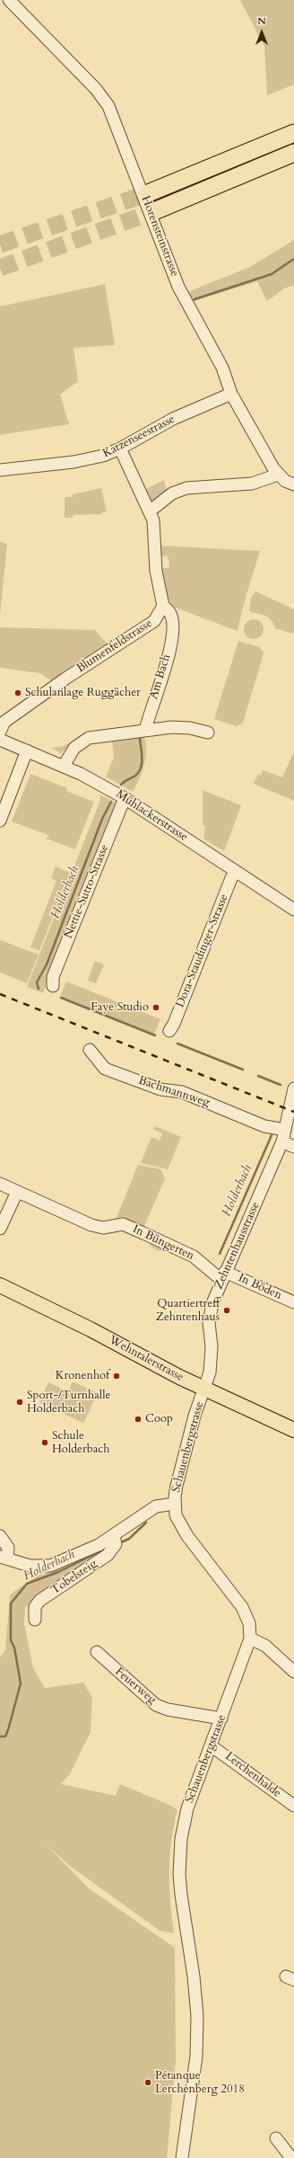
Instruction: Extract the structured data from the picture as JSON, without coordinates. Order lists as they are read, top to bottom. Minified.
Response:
{"streets":{"main road":["Wehntalerstrasse"],"street":["Horensteinstrasse","Katzenseestrasse","Blumenfeldstrasse","Am Bach","Mühlackerstrasse","Nettie-Sutro-Strasse","Dora-Staudinger-Strasse","Bachmannweg","In Büngerten","Zehntenhausstrasse","In Böden","Schauenbergstrasse","Tobelsteig","Feuerweg","Lerchenhalde"]},"crossings":[["Horensteinstrasse","Katzenseestrasse"],["Blumenfeldstrasse","Am Bach"],["Mühlackerstrasse","Nettie-Sutro-Strasse"],["Mühlackerstrasse","Dora-Staudinger-Strasse"],["Bachmannweg","Zehntenhausstrasse"],["In Büngerten","Zehntenhausstrasse"],["In Büngerten","In Böden"],["Zehntenhausstrasse","In Böden"],["Zehntenhausstrasse","Wehntalerstrasse"],["Zehntenhausstrasse","Schauenbergstrasse"],["Wehntalerstrasse","Schauenbergstrasse"],["Schauenbergstrasse","Feuerweg"],["Schauenbergstrasse","Lerchenhalde"]],"water":["Holderbach"],"places":["Schulanlage Ruggächer","Faye Studio","Quartiertreff Zehntenhaus","Kronenhof","Sport-/Turnhalle Holderbach","Coop","Schule Holderbach","Pétanque Lerchenberg 2018"],"north":"top"}
